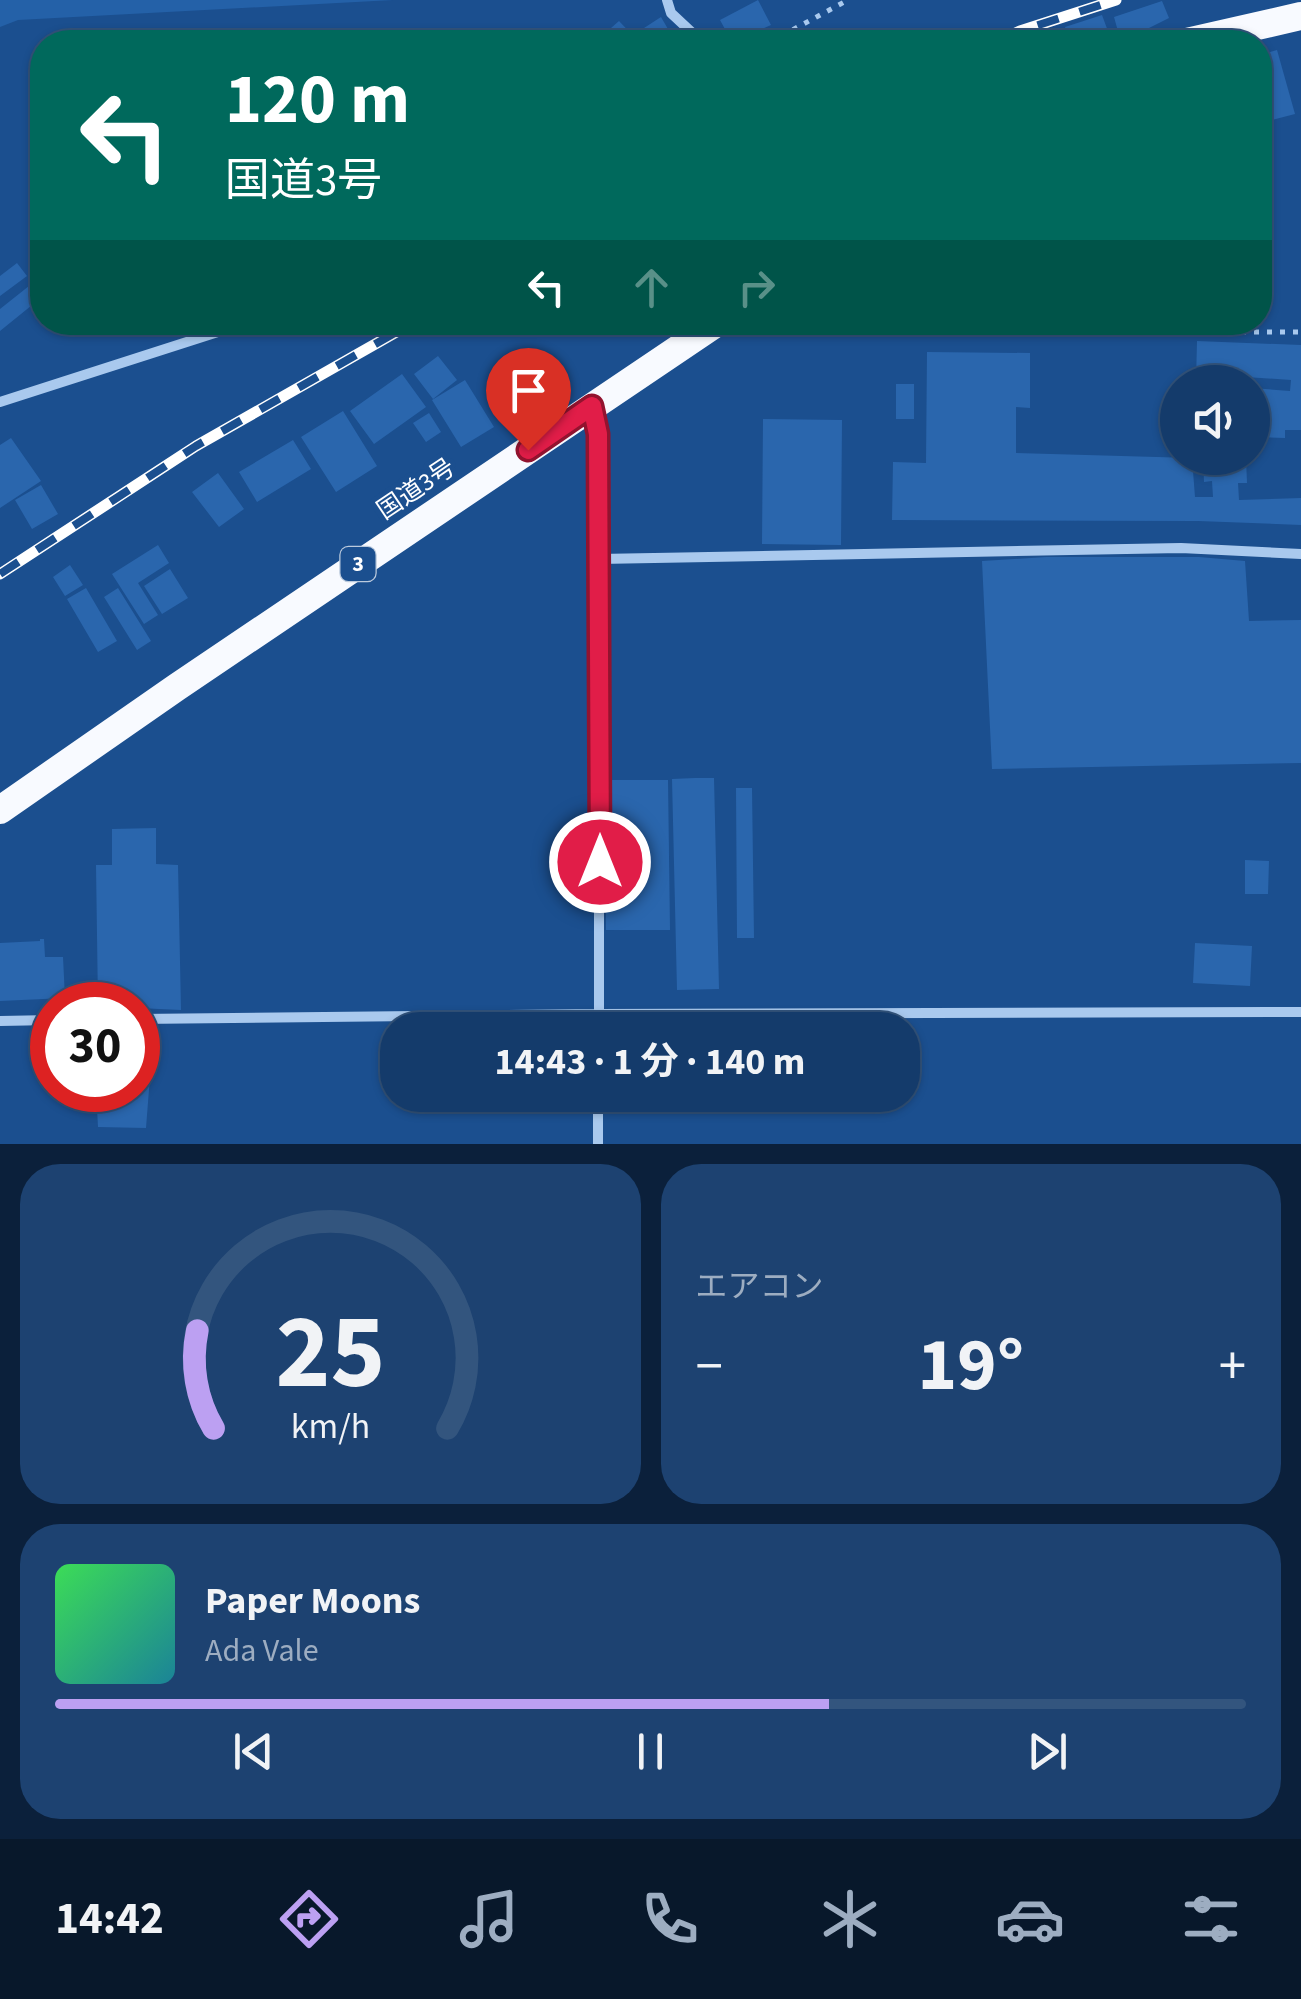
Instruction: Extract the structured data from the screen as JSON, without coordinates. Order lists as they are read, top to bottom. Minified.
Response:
{"streets":{"highway":["国道3号","3"]},"page":{"turn":["120 m","国道3号"],"limit":"30","trip":"14:43 · 1 分 · 140 m","tile":"エアコン","heat":["−","19°","+"],"song":["Paper Moons","Ada Vale"],"tabs":"14:42","gauge":["25","km/h"]}}
